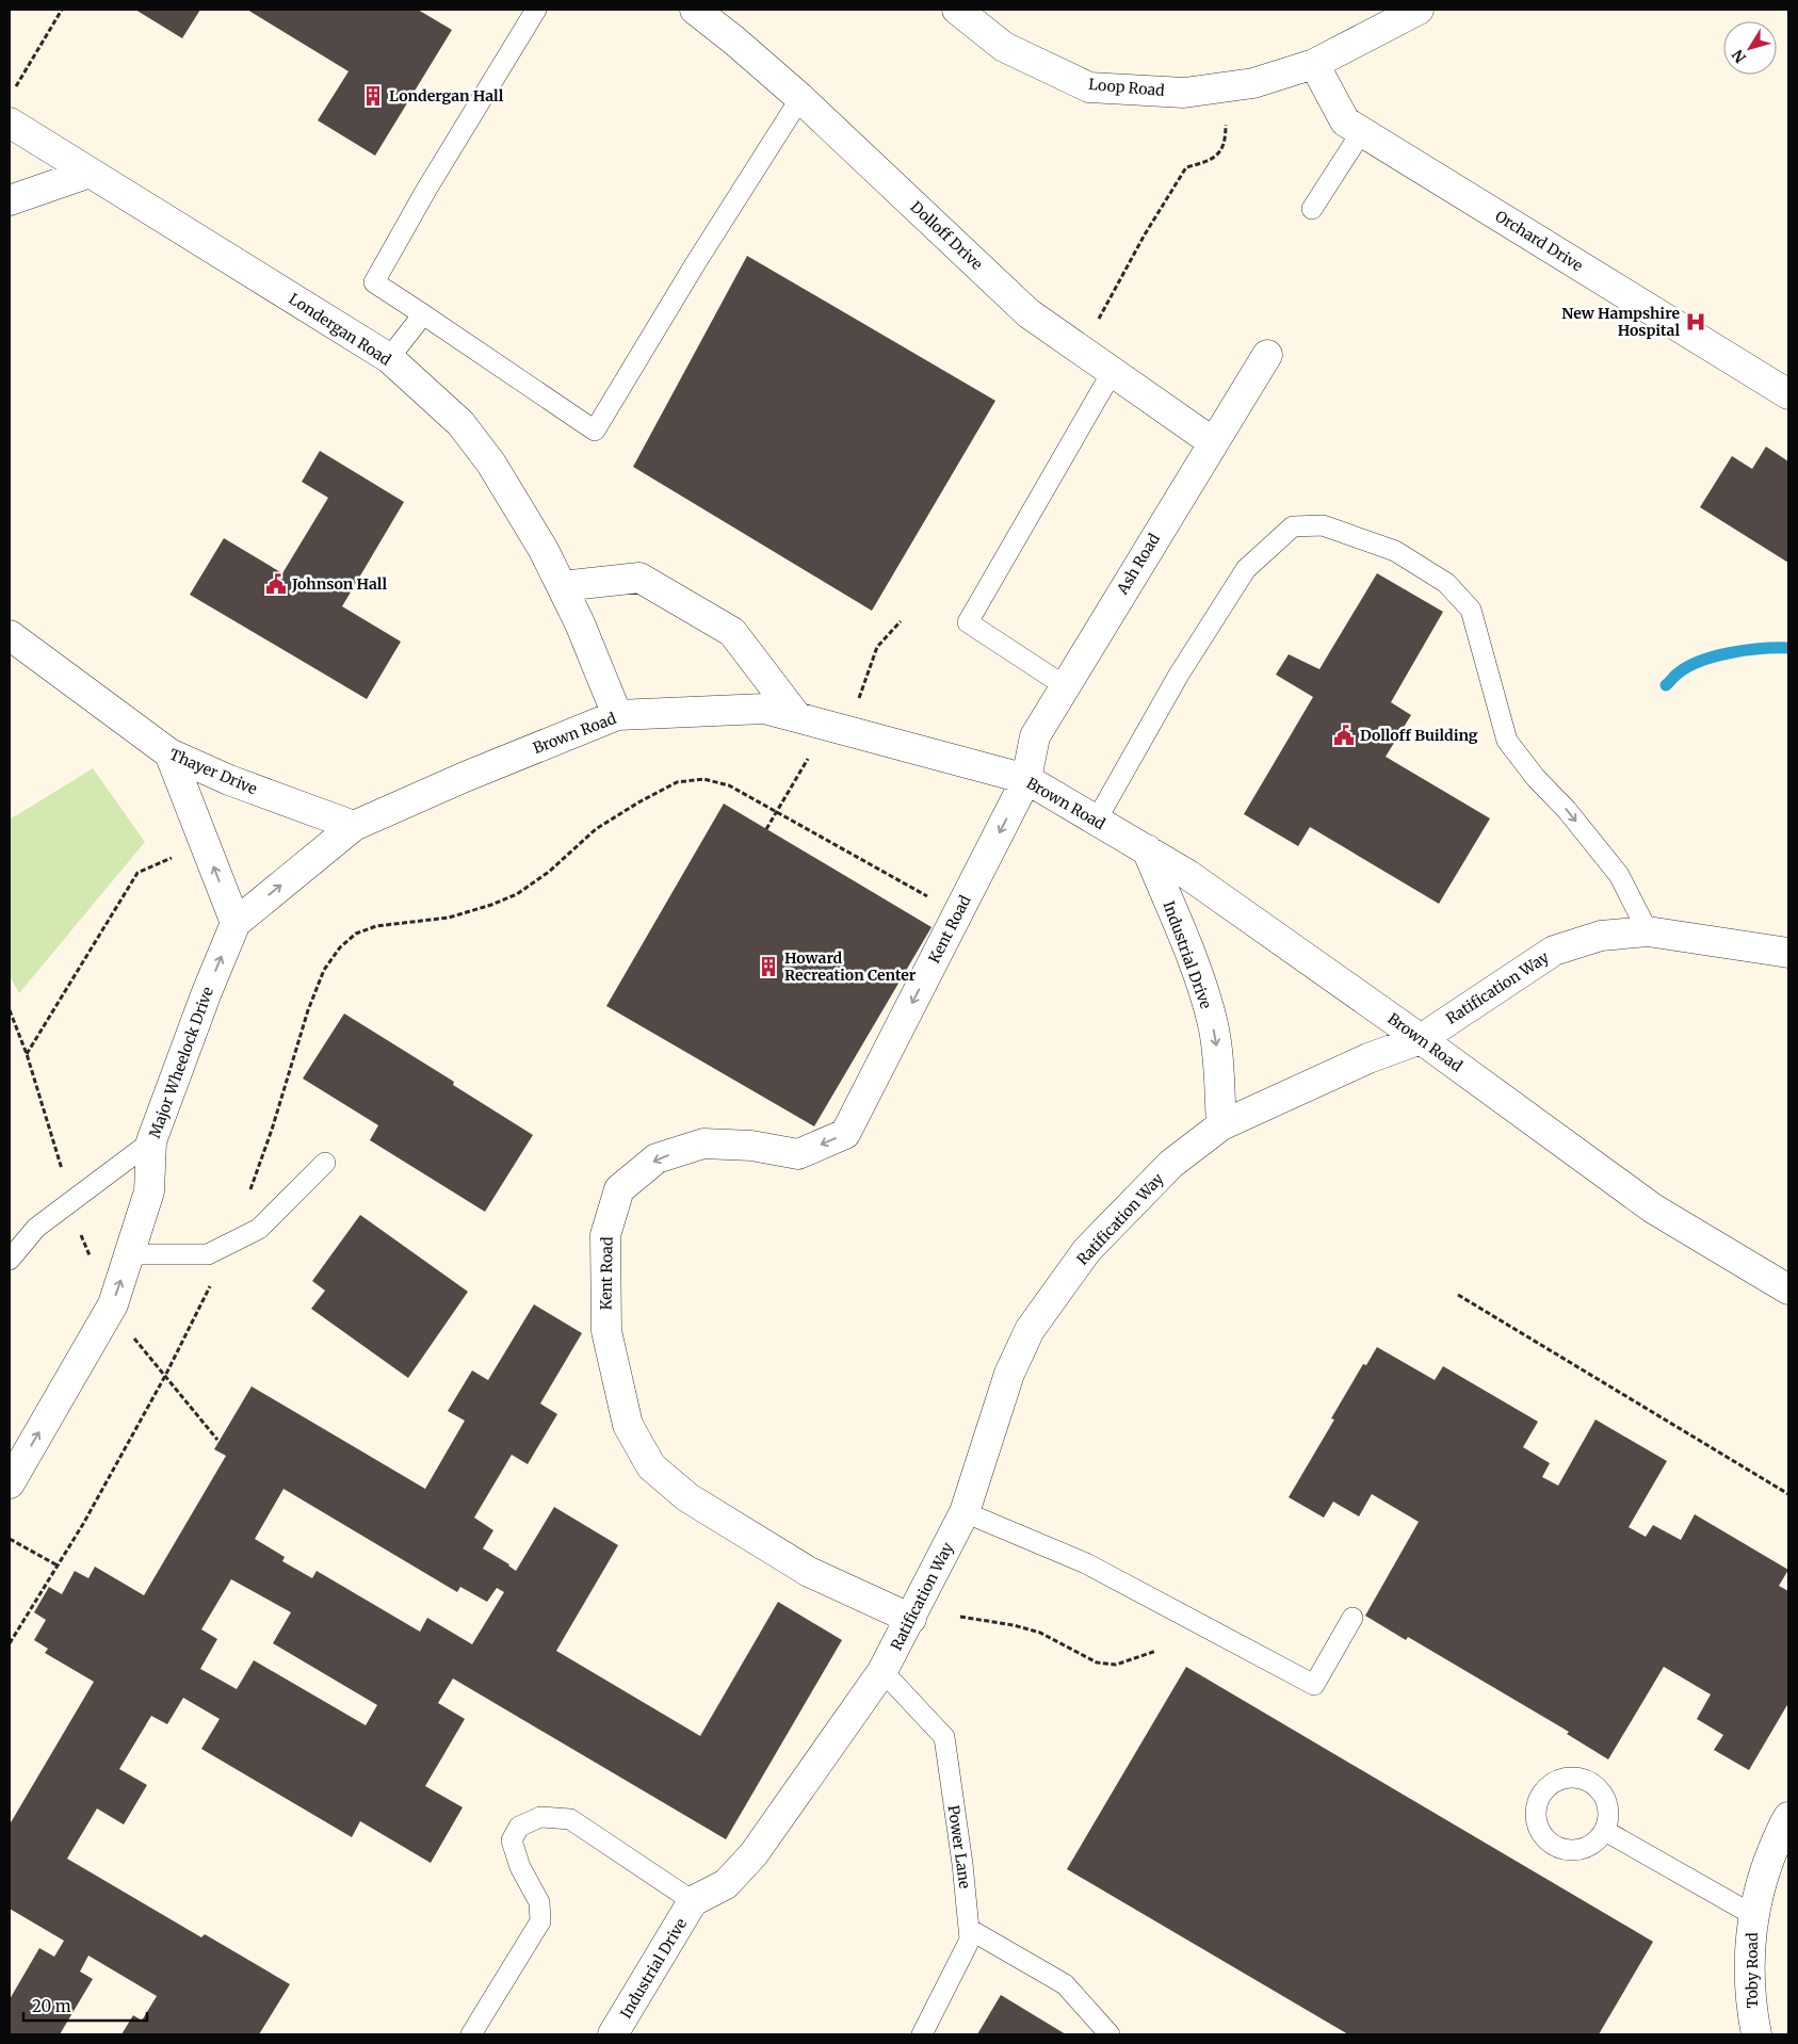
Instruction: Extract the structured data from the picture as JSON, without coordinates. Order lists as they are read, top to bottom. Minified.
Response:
{"streets":{"street":["Loop Road","Dolloff Drive","Orchard Drive","Londergan Road","Ash Road","Brown Road","Thayer Drive","Kent Road","Industrial Drive","Ratification Way","Major Wheelock Drive","Toby Road"],"lane":["Power Lane"]},"crossings":[["Loop Road","Orchard Drive"],["Dolloff Drive","Ash Road"],["Londergan Road","Brown Road"],["Ash Road","Brown Road"],["Ash Road","Kent Road"],["Brown Road","Thayer Drive"],["Brown Road","Kent Road"],["Brown Road","Industrial Drive"],["Brown Road","Ratification Way"],["Brown Road","Major Wheelock Drive"],["Kent Road","Ratification Way"],["Industrial Drive","Ratification Way"],["Ratification Way","Power Lane"]],"one_way":["Industrial Drive","Major Wheelock Drive"],"places":{"building":["Londergan Hall","Howard Recreation Center"],"hospital":["New Hampshire Hospital"],"public building":["Johnson Hall","Dolloff Building"]},"scale_bar":"20 m","north":"bottom left"}
